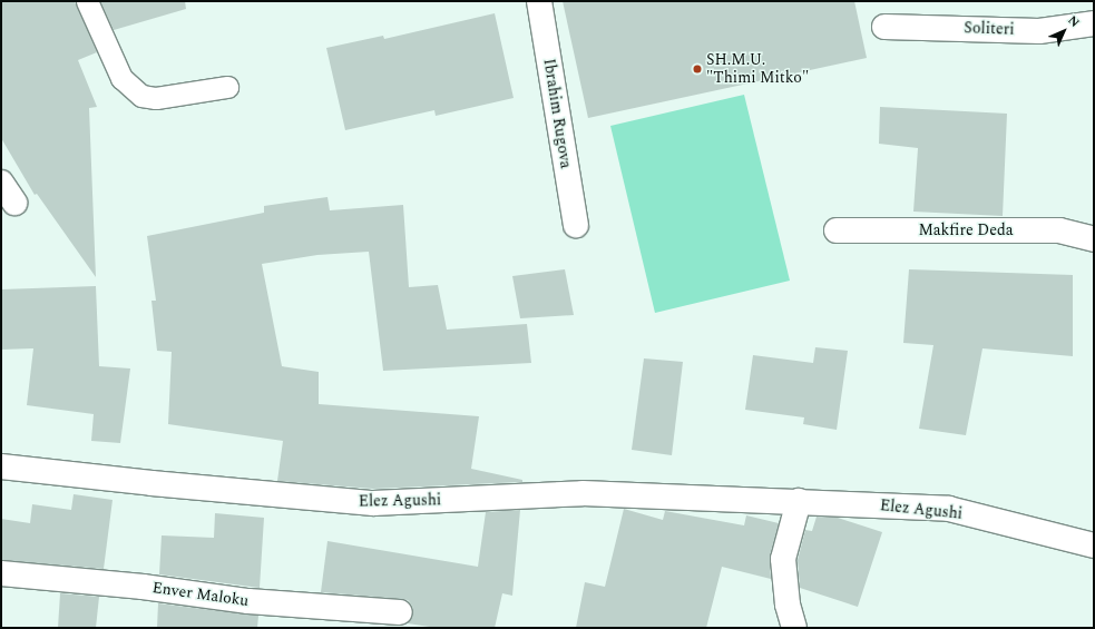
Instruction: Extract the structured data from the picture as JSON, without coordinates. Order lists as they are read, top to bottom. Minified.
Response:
{"streets":{"street":["Soliteri","Ibrahim Rugova","Makfire Deda","Elez Agushi","Enver Maloku"]},"places":["SH.M.U. \"Thimi Mitko\""],"north":"top right"}
